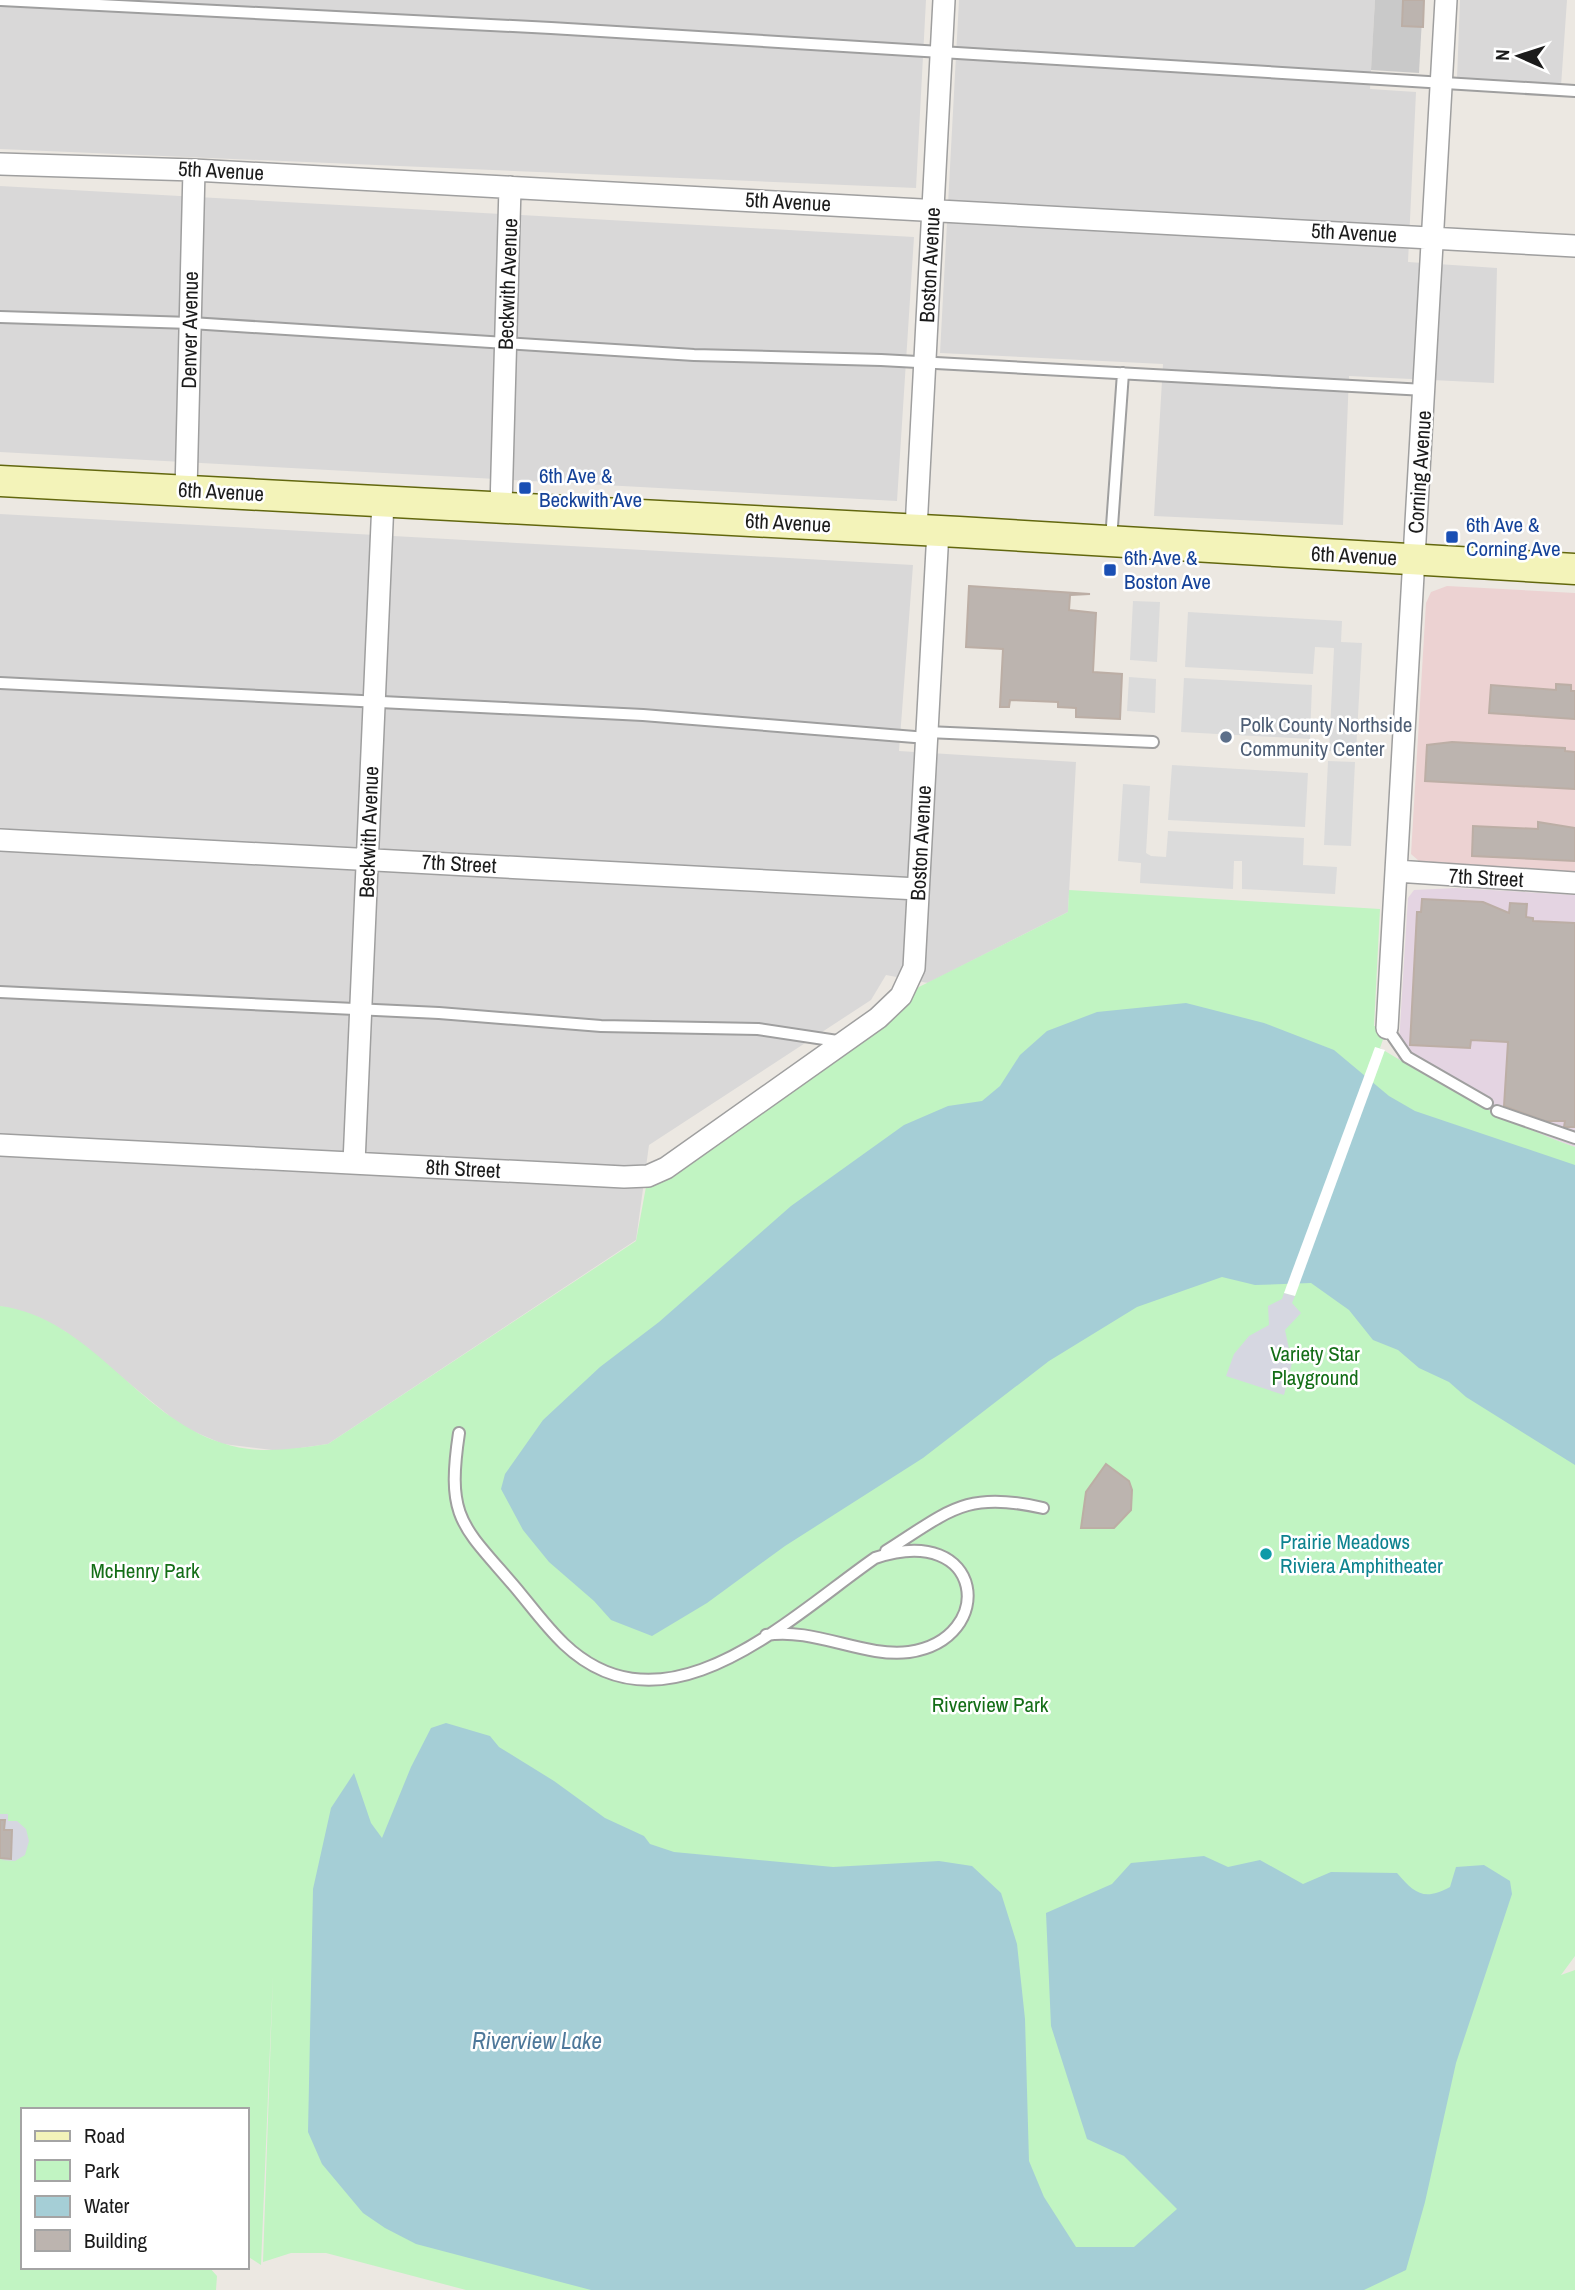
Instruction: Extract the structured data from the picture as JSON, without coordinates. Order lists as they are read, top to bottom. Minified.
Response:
{"streets":{"main road":["6th Avenue"],"street":["5th Avenue","Boston Avenue","Beckwith Avenue","Denver Avenue","Corning Avenue","7th Street","8th Street"]},"crossings":[["5th Avenue","Boston Avenue"],["5th Avenue","Beckwith Avenue"],["5th Avenue","Denver Avenue"],["5th Avenue","Corning Avenue"],["Boston Avenue","6th Avenue"],["Boston Avenue","7th Street"],["Boston Avenue","8th Street"],["Beckwith Avenue","6th Avenue"],["Beckwith Avenue","7th Street"],["Beckwith Avenue","8th Street"],["Denver Avenue","6th Avenue"],["Corning Avenue","6th Avenue"],["Corning Avenue","7th Street"]],"water":["Riverview Lake"],"parks":["Variety Star Playground","McHenry Park","Riverview Park"],"places":{"transit":["6th Ave & Beckwith Ave","6th Ave & Corning Ave","6th Ave & Boston Ave"],"other":["Polk County Northside Community Center","Prairie Meadows Riviera Amphitheater"]},"legend":["Road","Park","Water","Building"],"north":"left"}
